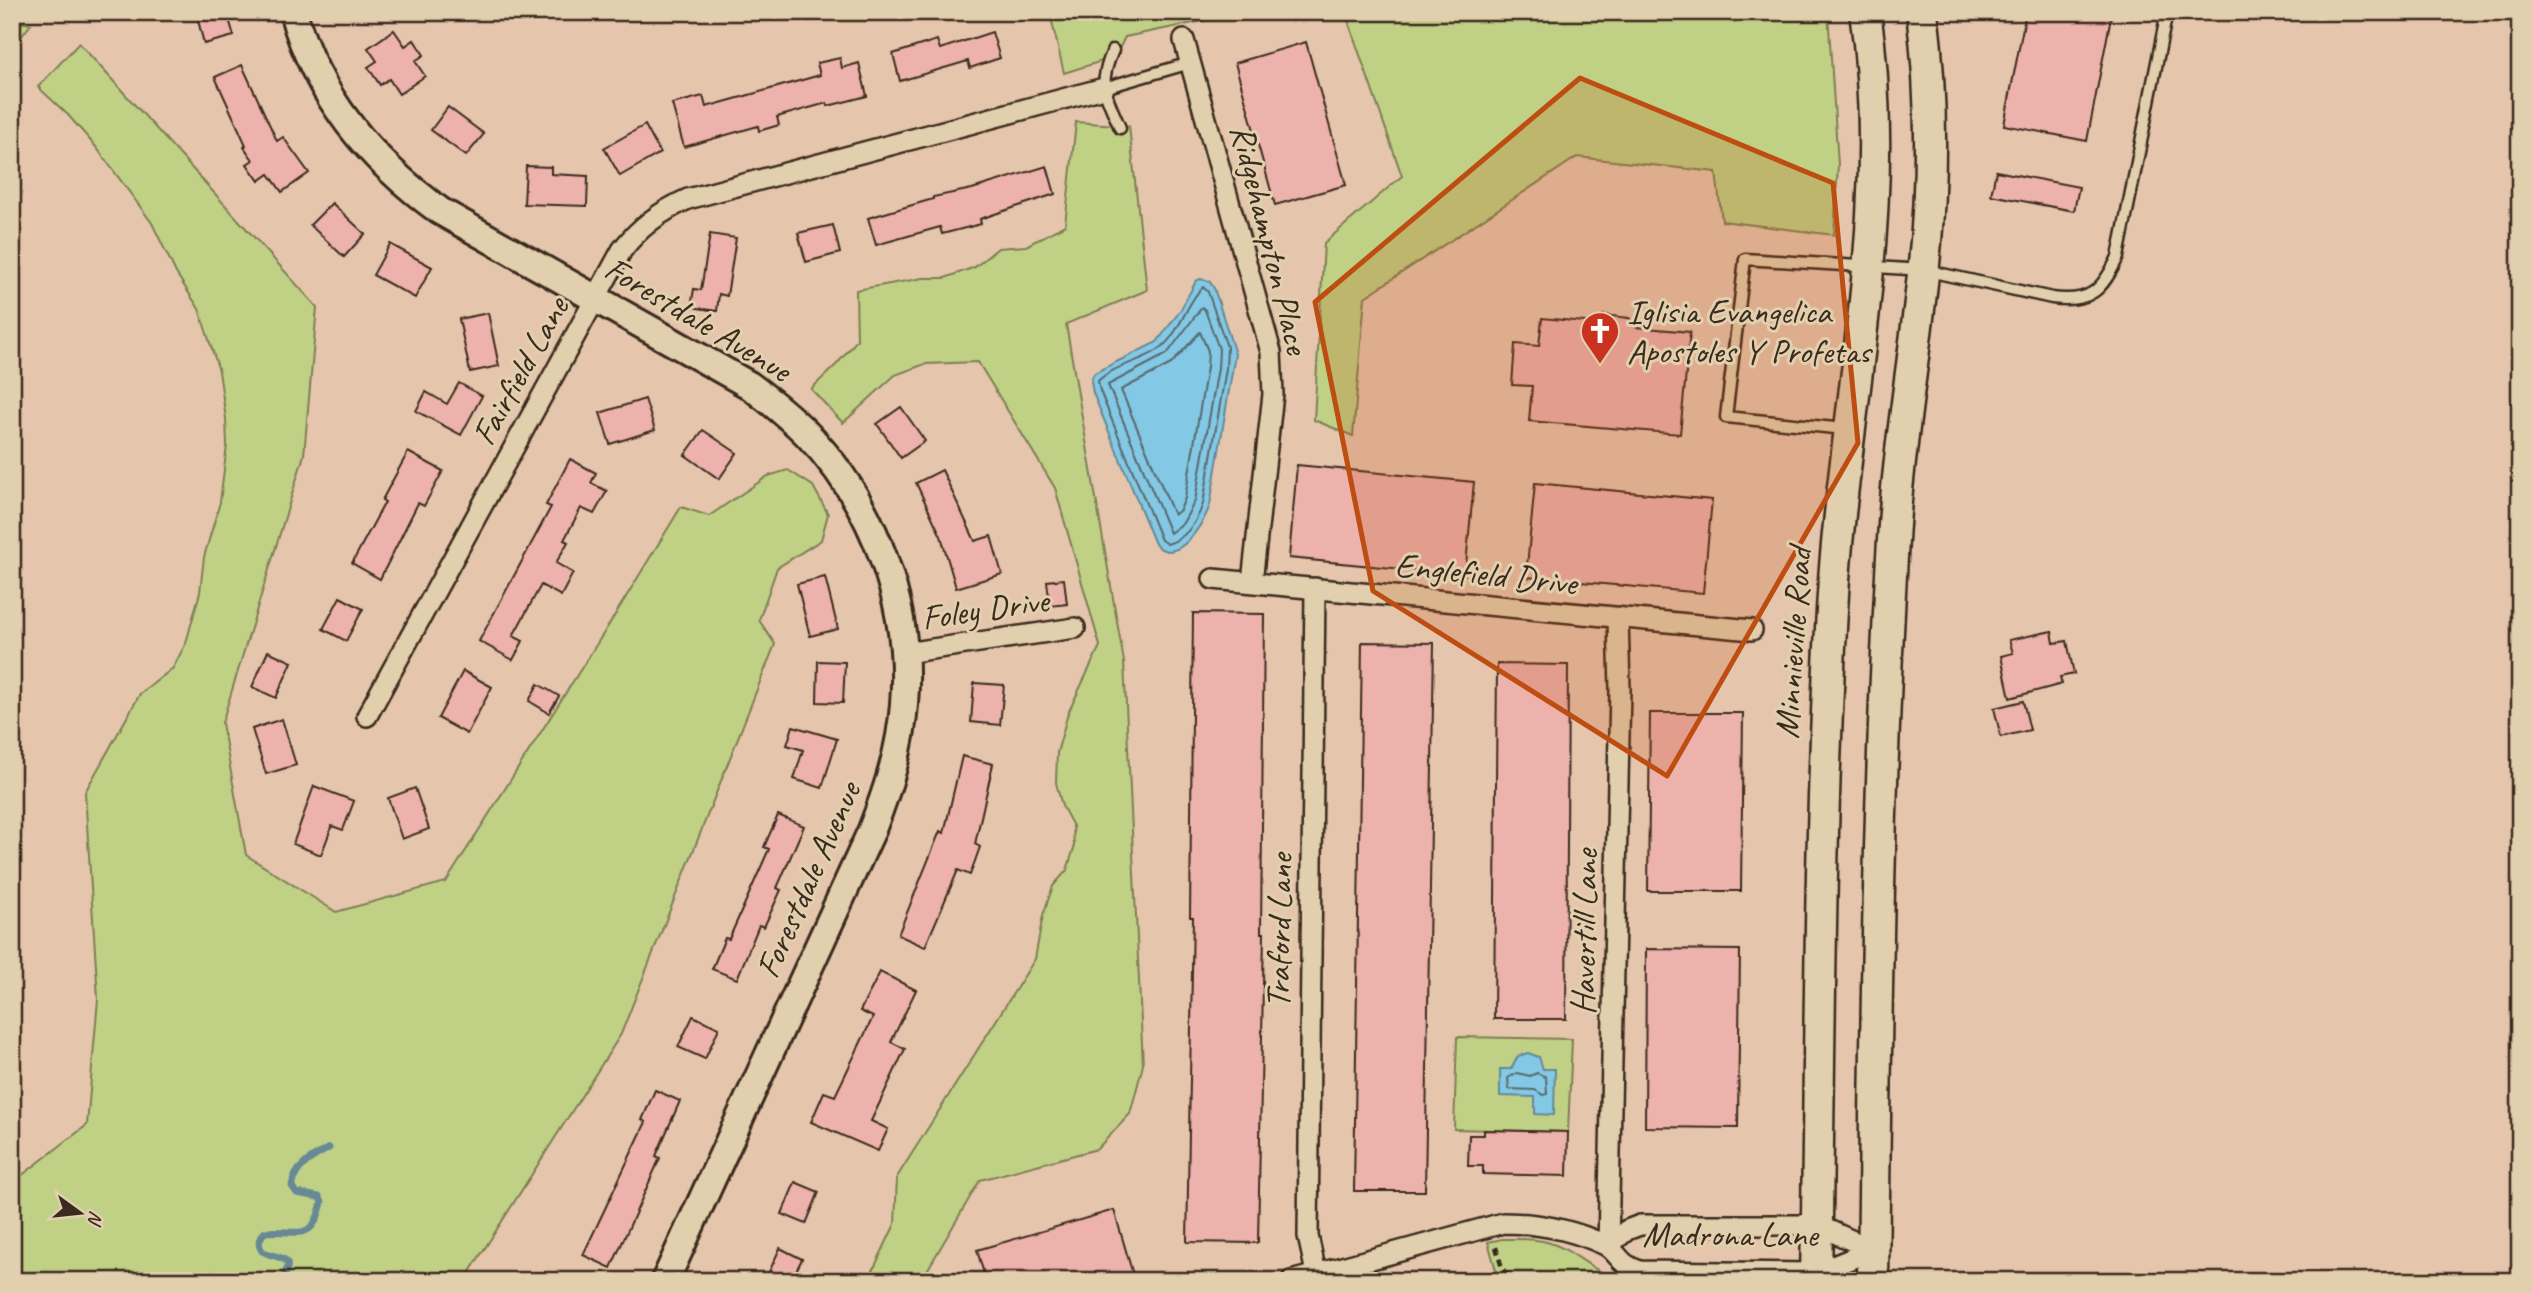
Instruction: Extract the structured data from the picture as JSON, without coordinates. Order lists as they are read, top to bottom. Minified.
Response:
{"streets":{"main road":["Minnieville Road"],"street":["Ridgehampton Place","Forestdale Avenue","Fairfield Lane","Englefield Drive","Foley Drive","Traford Lane","Havertill Lane","Madrona Lane"]},"crossings":[["Ridgehampton Place","Englefield Drive"],["Forestdale Avenue","Fairfield Lane"],["Forestdale Avenue","Foley Drive"],["Englefield Drive","Traford Lane"],["Englefield Drive","Havertill Lane"],["Minnieville Road","Madrona Lane"],["Traford Lane","Madrona Lane"],["Havertill Lane","Madrona Lane"]],"places":{"church":["Iglisia Evangelica Apostoles Y Profetas"]},"north":"right"}
